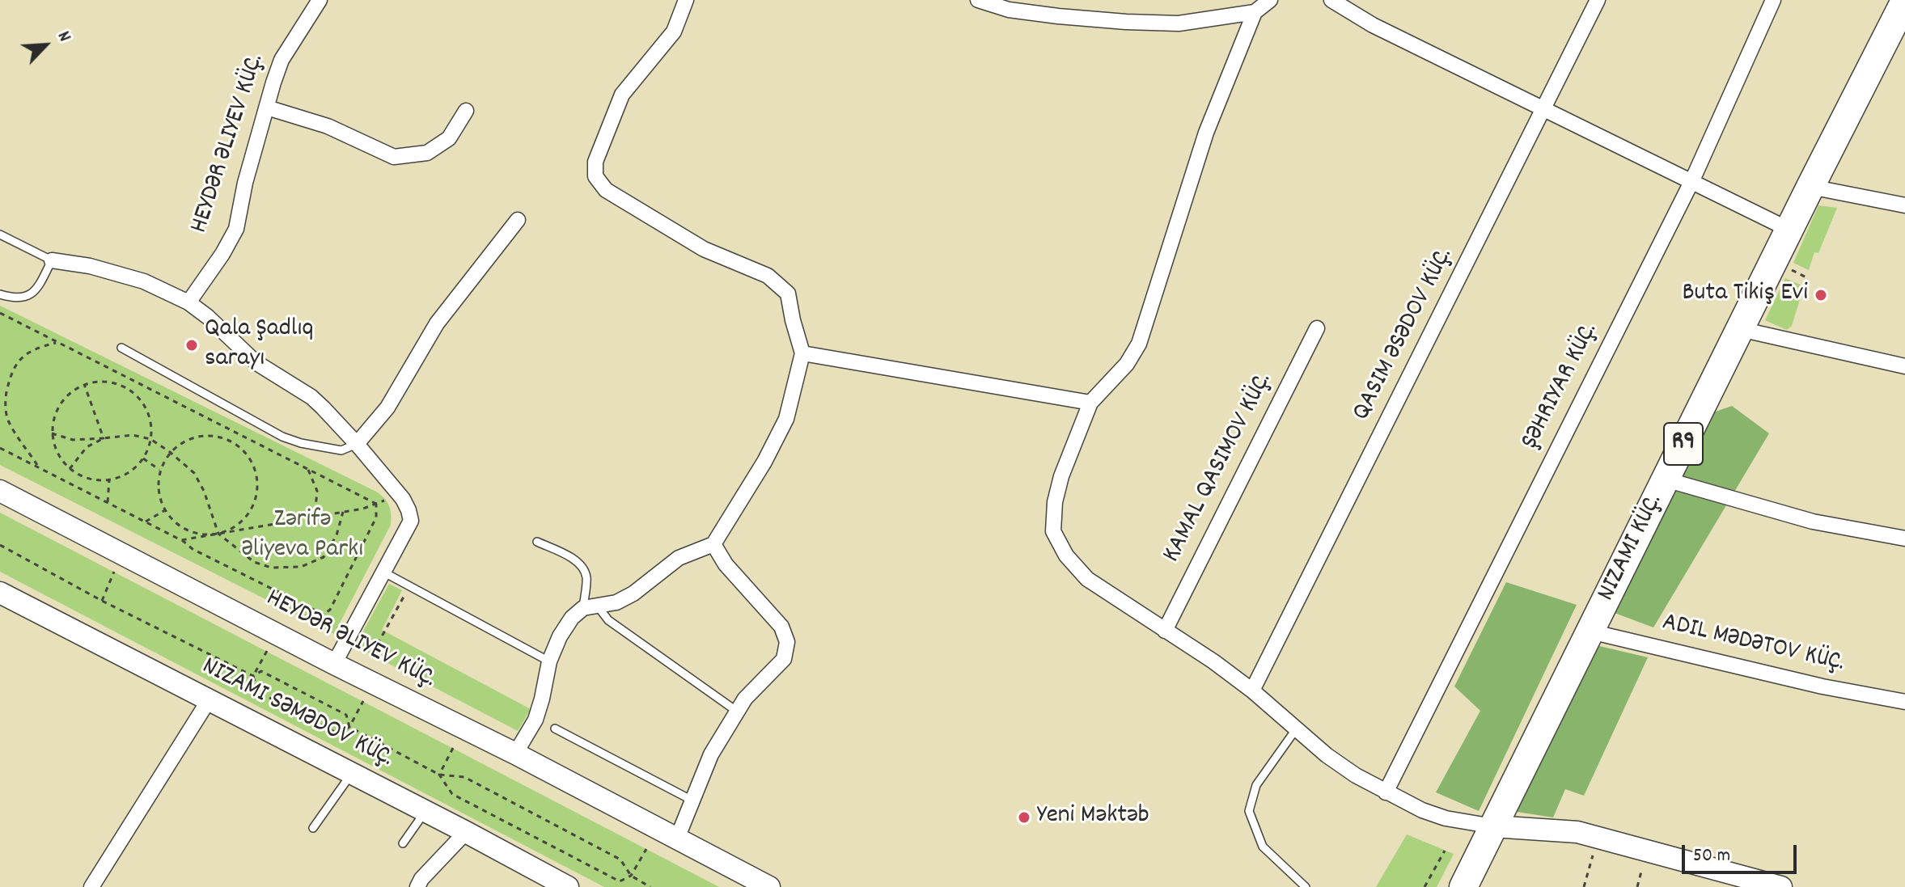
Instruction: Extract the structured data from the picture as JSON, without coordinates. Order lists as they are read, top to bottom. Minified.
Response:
{"streets":{"highway":["R9","NIZAMI KÜÇ."],"street":["HEYDƏR ƏLIYEV KÜÇ.","ŞƏHRIYAR KÜÇ.","ADIL MƏDƏTOV KÜÇ.","NIZAMI SƏMƏDOV KÜÇ."]},"crossings":[["NIZAMI KÜÇ.","ADIL MƏDƏTOV KÜÇ."]],"parks":["Zərifə Əliyeva Parkı"],"places":["Buta Tikiş Evi","Qala Şadlıq sarayı","Yeni Məktəb"],"scale_bar":"50 m","north":"top right"}
